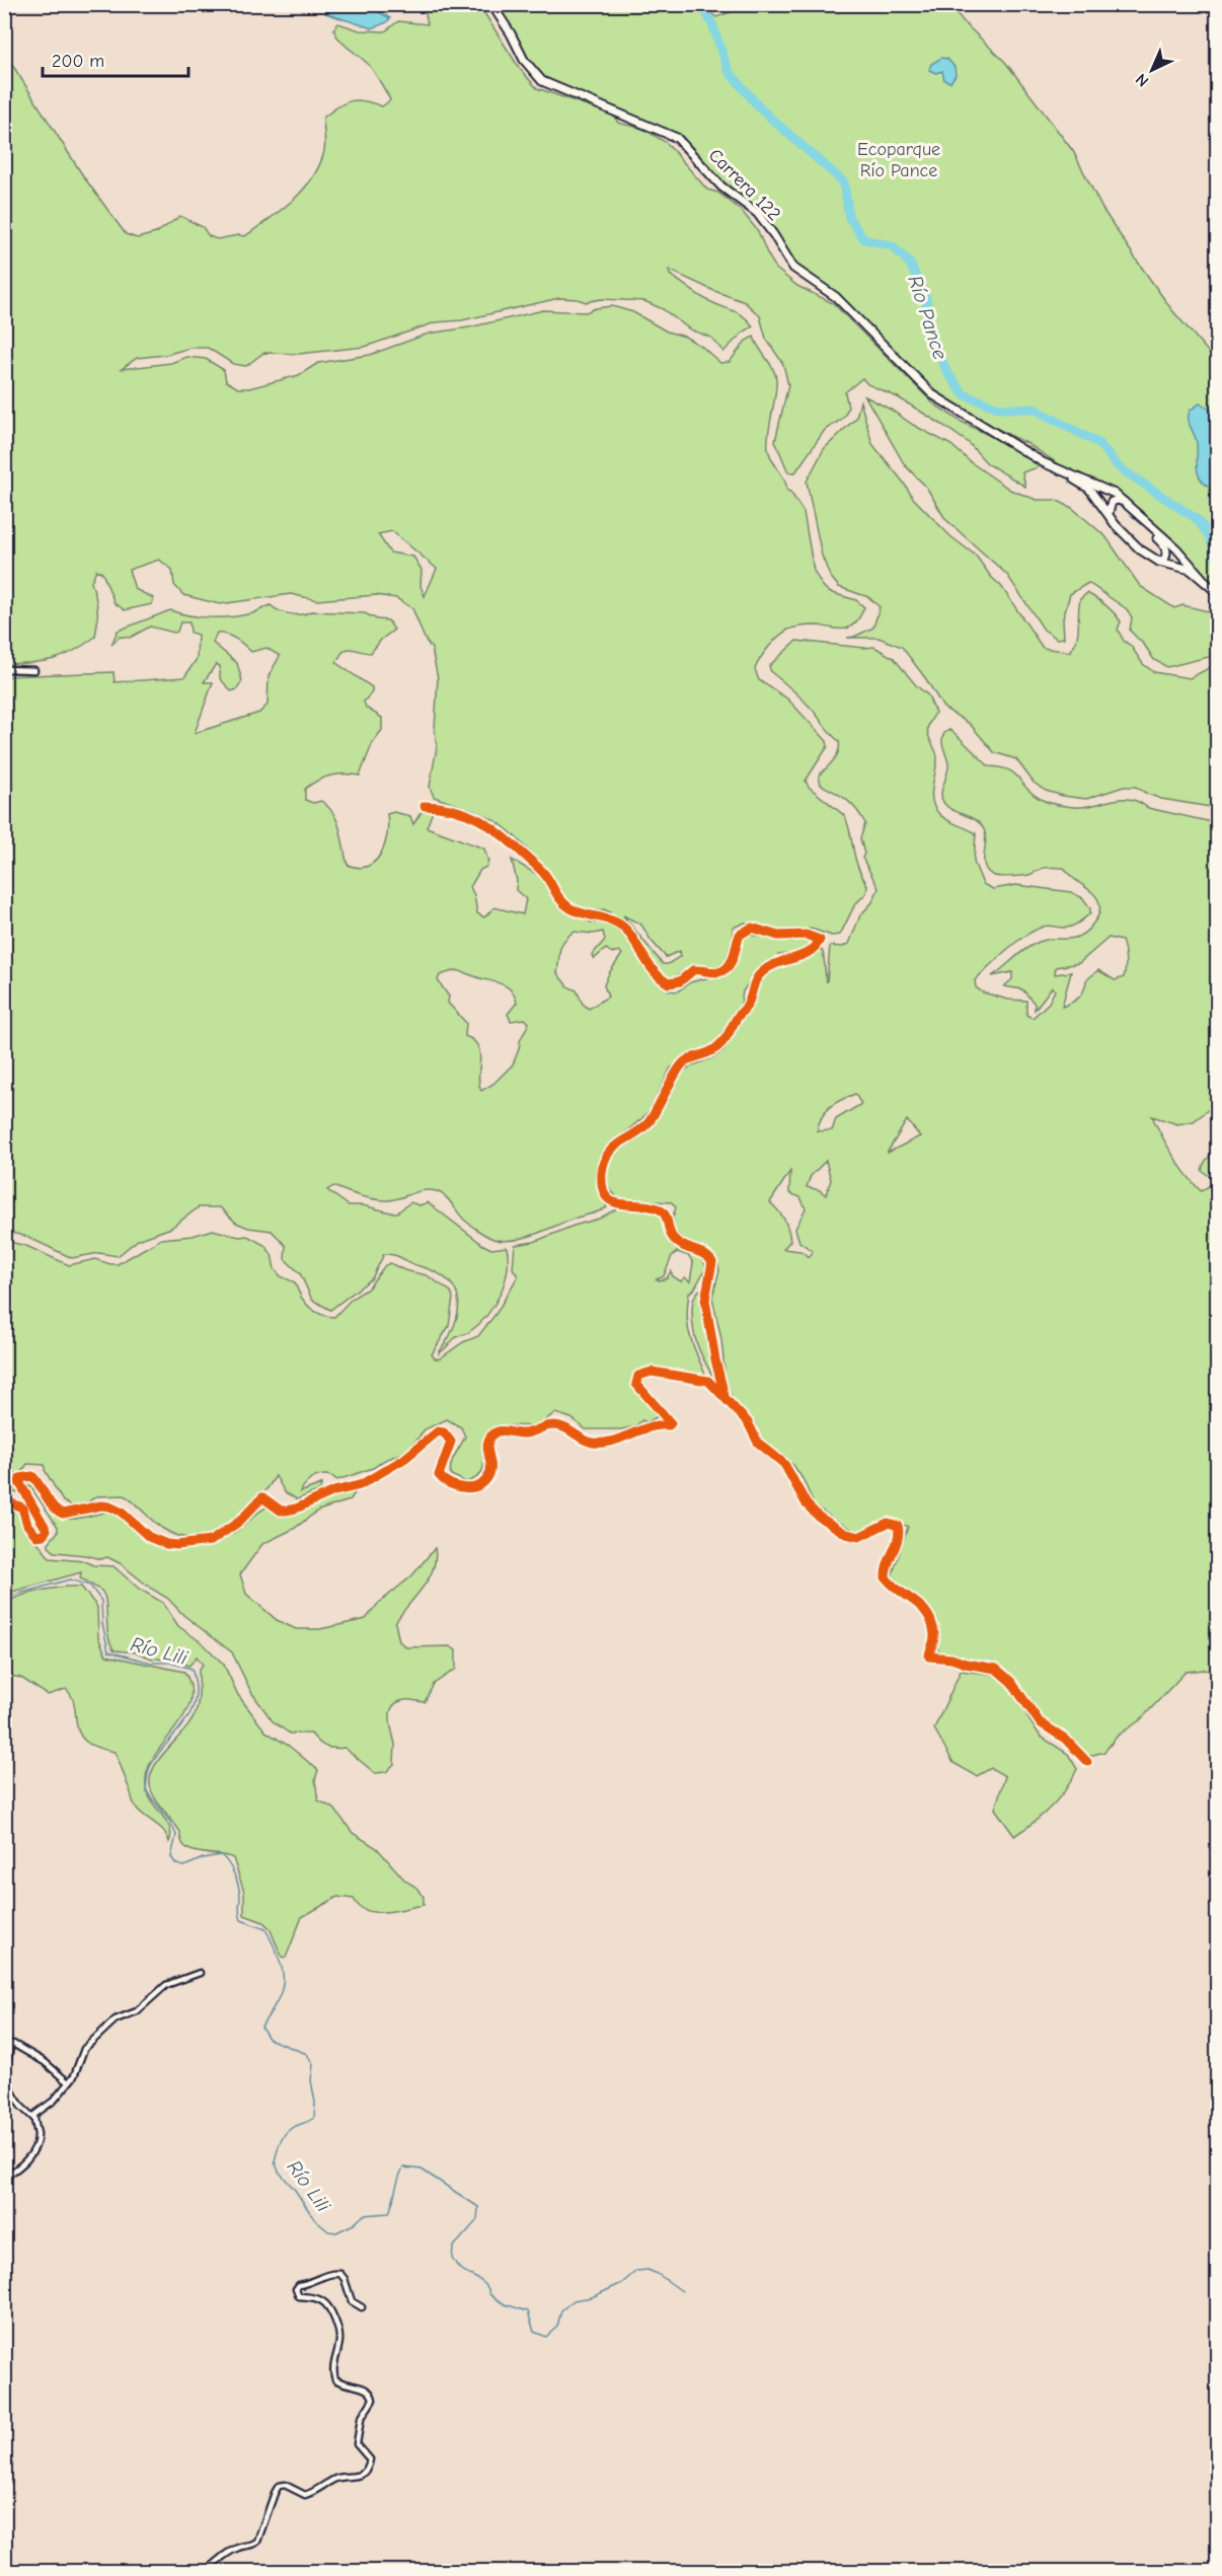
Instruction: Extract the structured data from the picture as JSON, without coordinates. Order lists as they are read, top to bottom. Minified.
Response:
{"streets":{"street":["Carrera 122"]},"water":["Río Pance","Río Lili"],"parks":["Ecoparque Río Pance"],"scale_bar":"200 m","north":"bottom left"}
